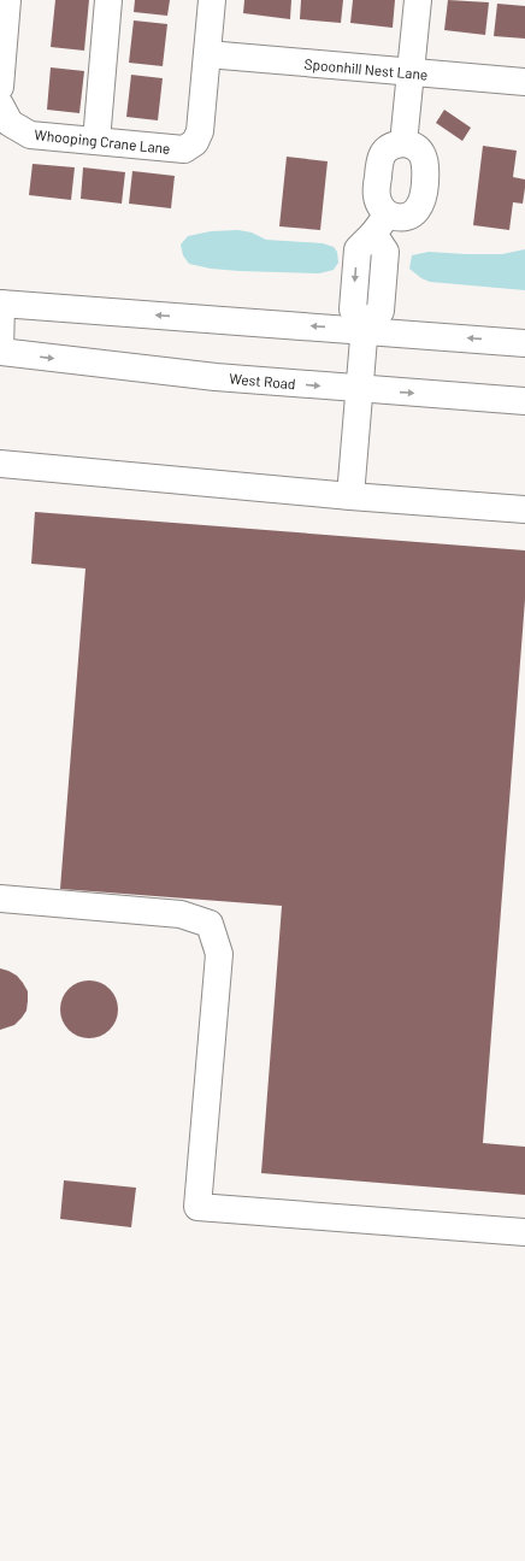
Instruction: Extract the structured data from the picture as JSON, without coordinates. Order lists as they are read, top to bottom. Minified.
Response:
{"streets":{"street":["Spoonhill Nest Lane","Whooping Crane Lane","West Road"]},"crossings":[["Spoonhill Nest Lane","Whooping Crane Lane"]]}
